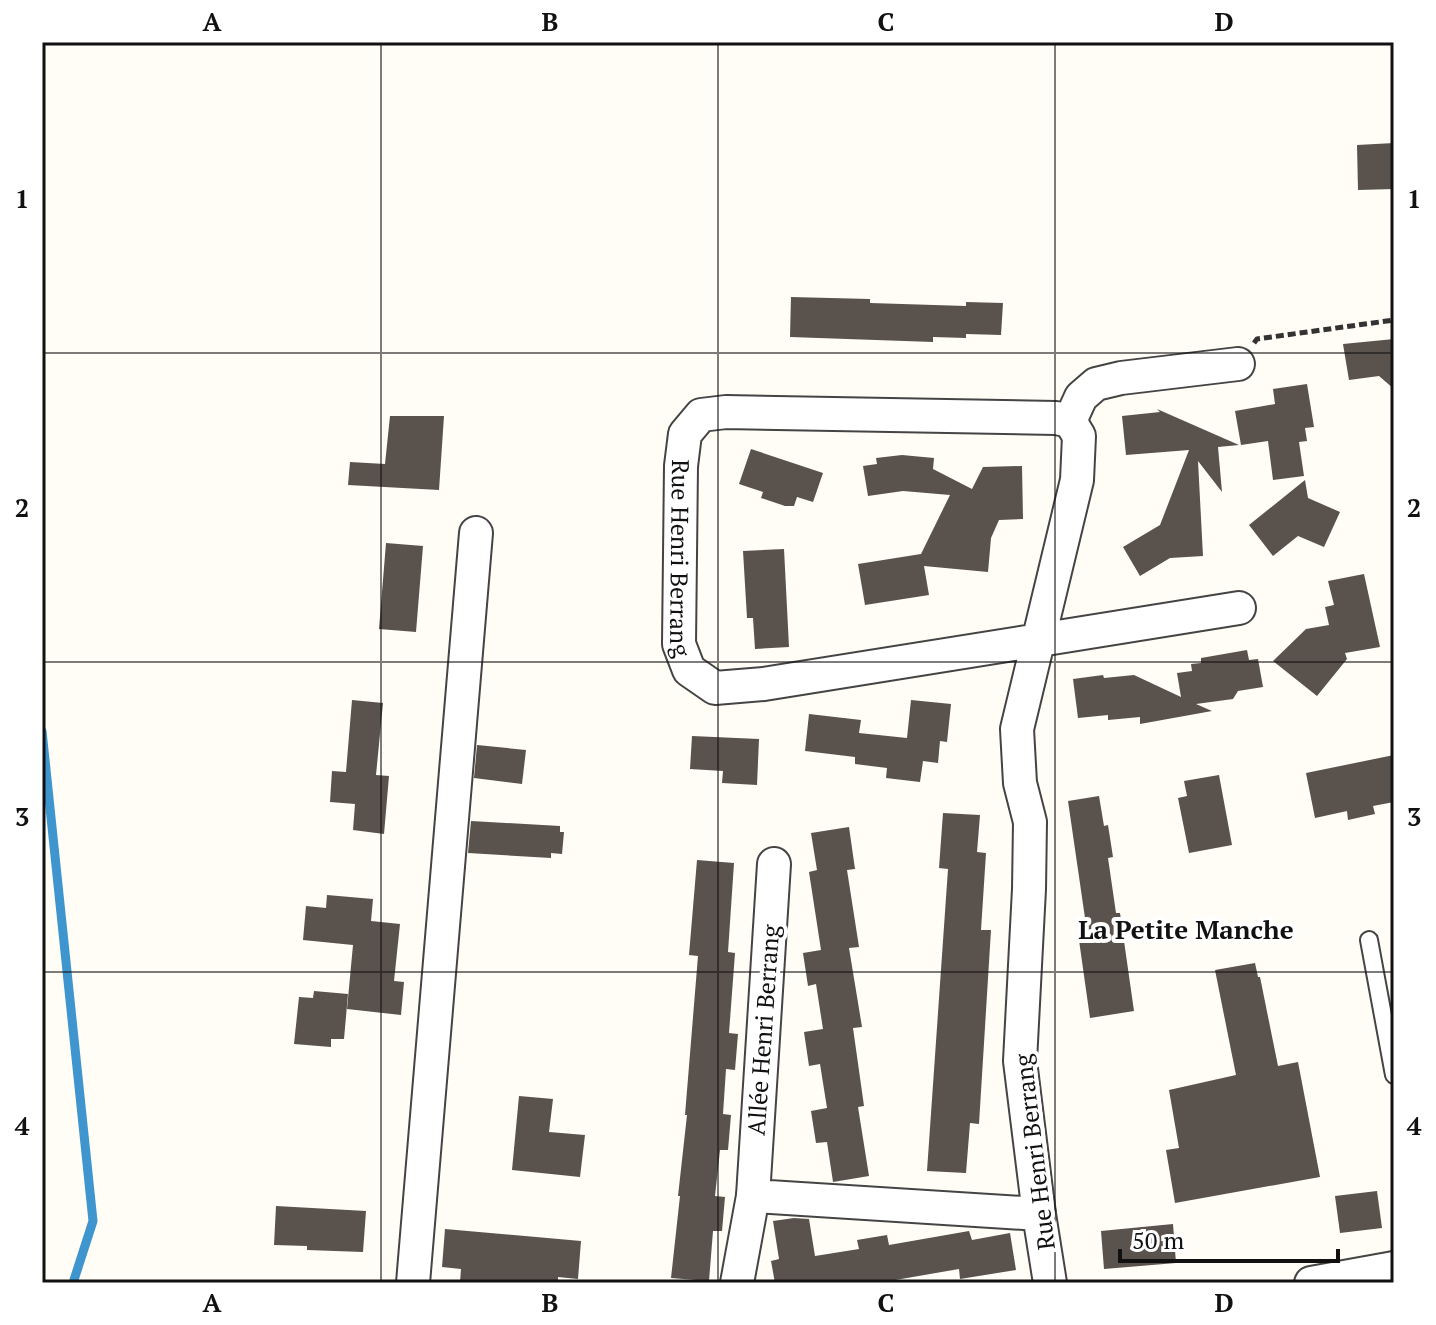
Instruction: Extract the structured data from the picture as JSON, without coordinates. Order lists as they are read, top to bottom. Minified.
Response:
{"streets":{"street":["Rue Henri Berrang","Allée Henri Berrang"]},"districts":["La Petite Manche"],"scale_bar":"50 m","grid":{"columns":["A","B","C","D"],"rows":["1","2","3","4"]}}
